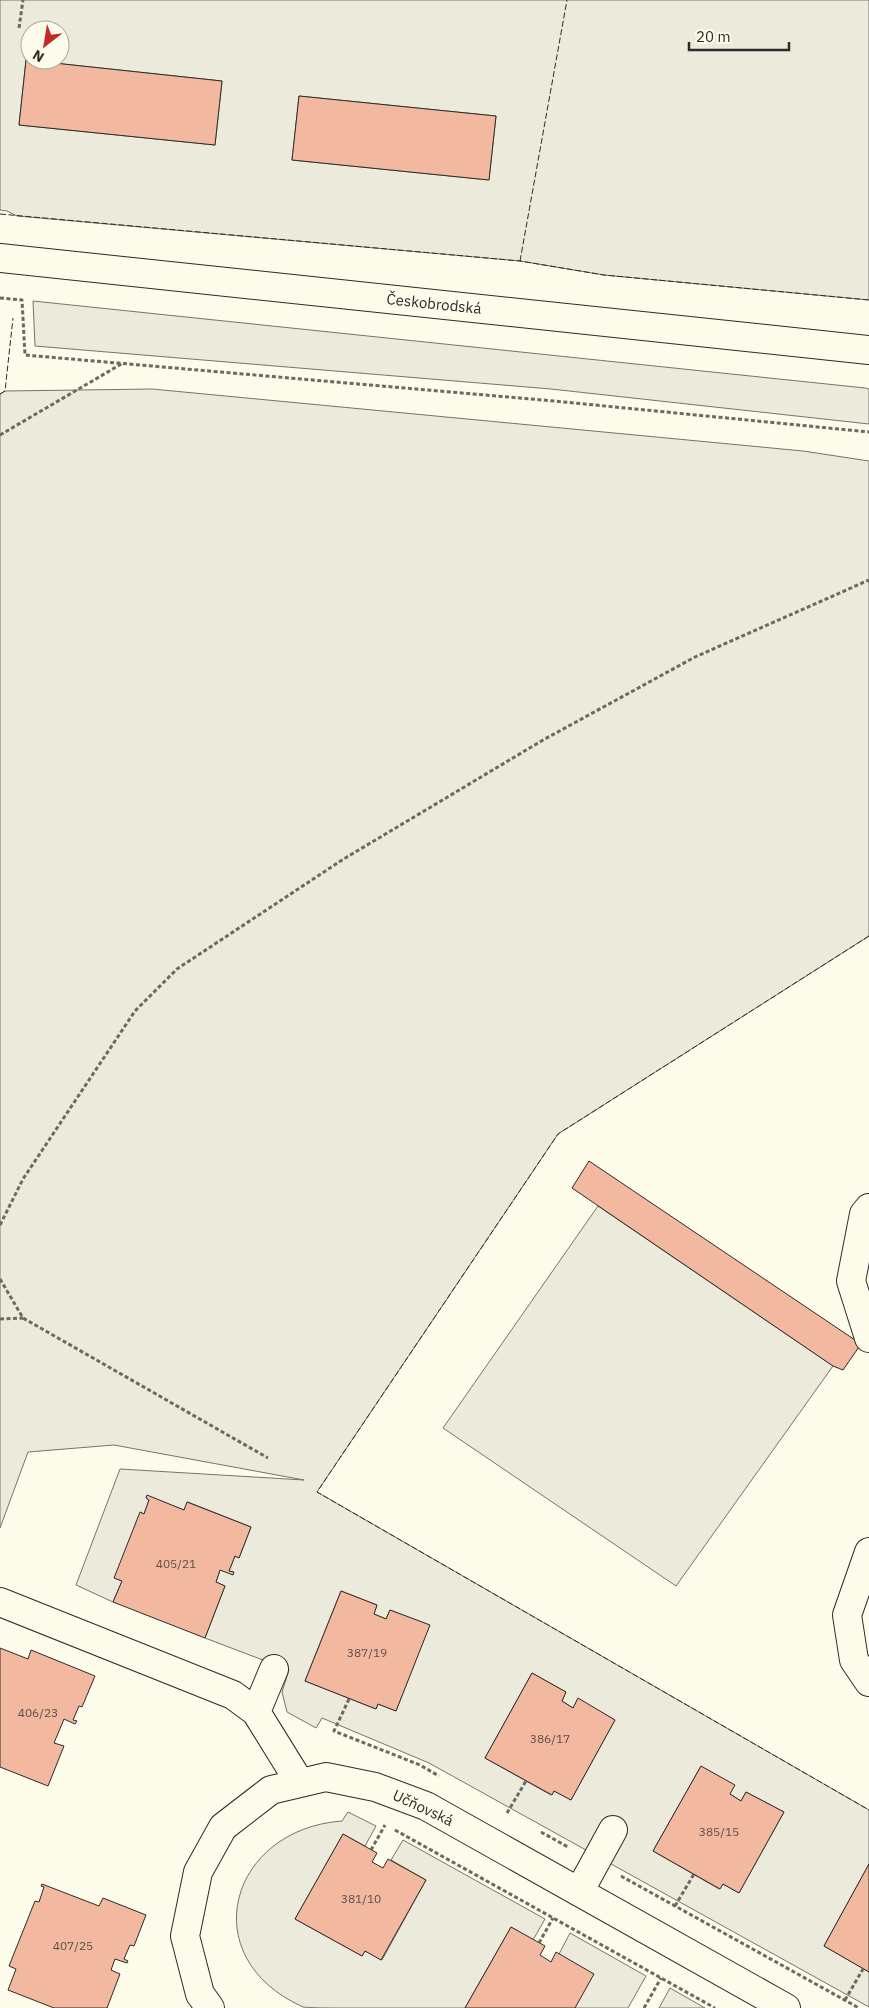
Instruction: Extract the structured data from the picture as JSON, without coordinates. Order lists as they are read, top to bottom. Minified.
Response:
{"streets":{"main road":["Českobrodská","Učňovská"]},"house_numbers":["405/21","387/19","406/23","386/17","385/15","381/10","407/25"],"scale_bar":"20 m","north":"bottom left"}
